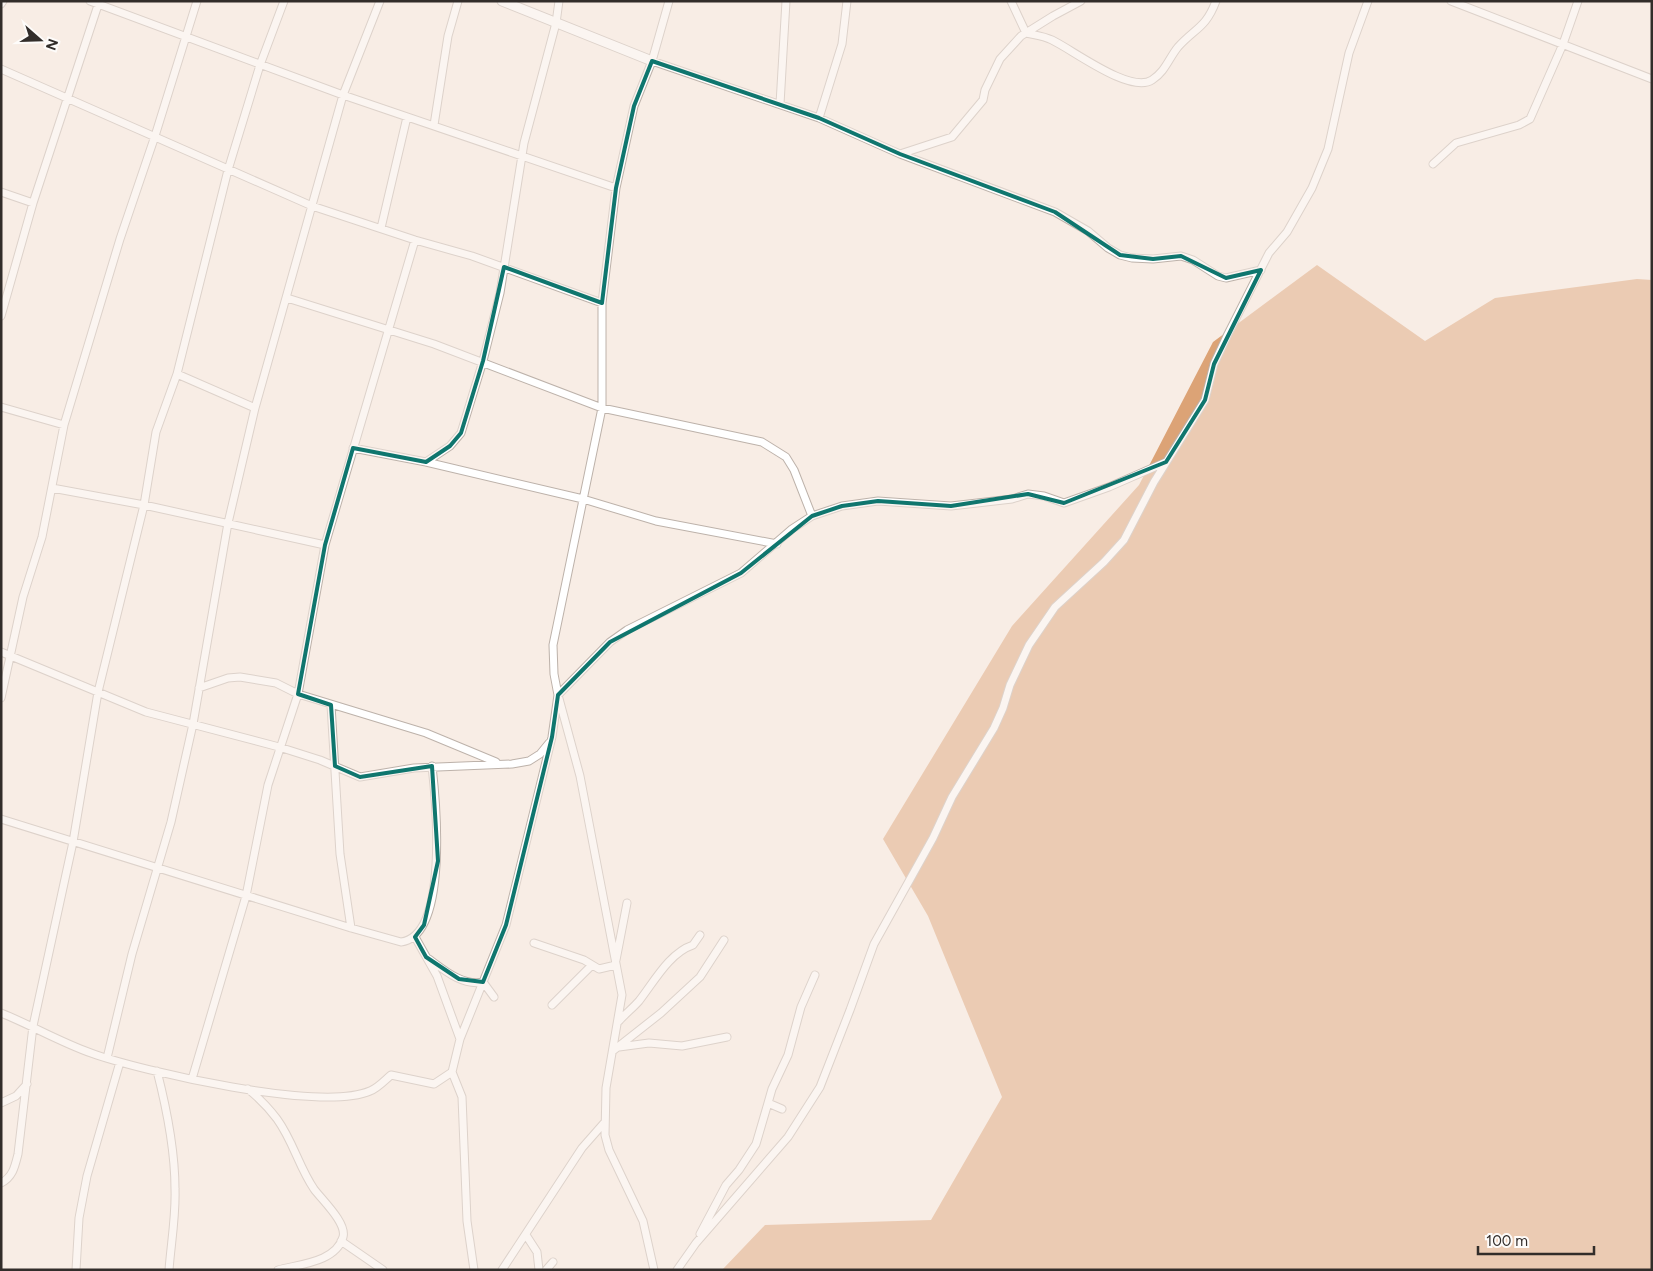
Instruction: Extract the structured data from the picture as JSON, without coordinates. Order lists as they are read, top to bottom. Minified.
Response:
{"scale_bar":"100 m","north":"right"}
